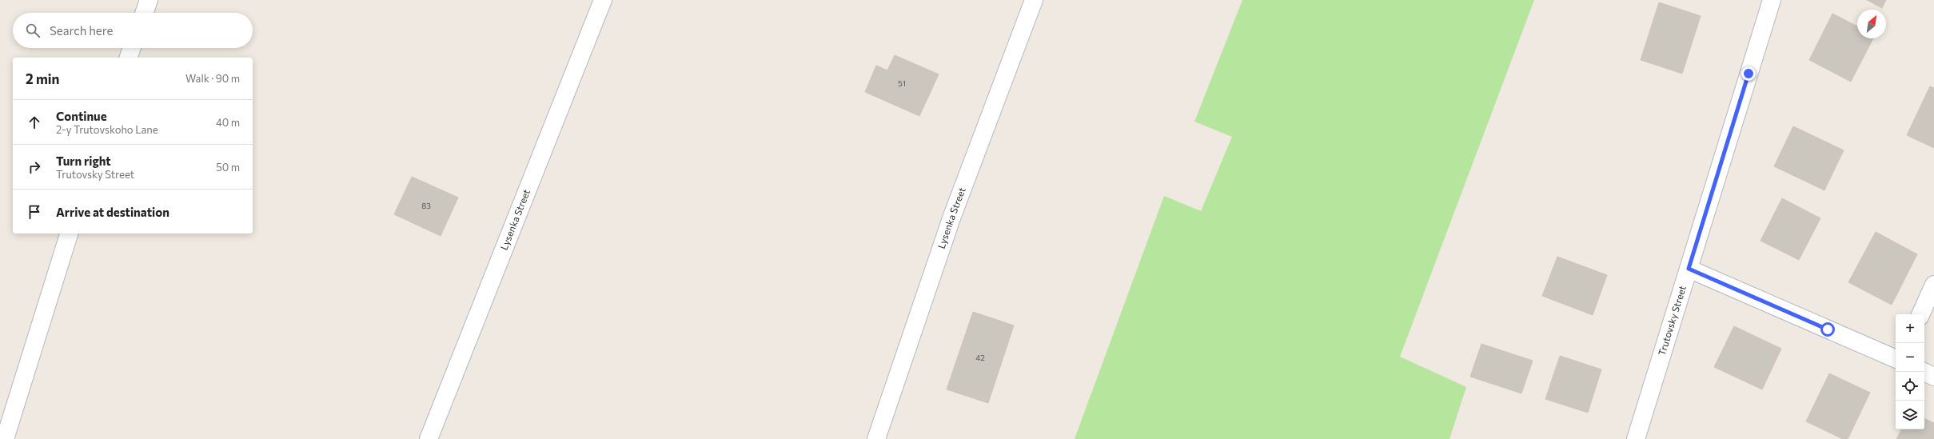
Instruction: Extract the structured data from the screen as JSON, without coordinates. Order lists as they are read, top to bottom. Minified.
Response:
{"streets":{"street":["Lysenka Street","Trutovsky Street"]},"house_numbers":["51","83","42"],"north":"top right","page":{"search":"Search here","heading":["2 min","Walk · 90 m"],"list":[["Continue","2-y Trutovskoho Lane","40 m"],["Turn right","Trutovsky Street","50 m"],"Arrive at destination"],"map_buttons":["+","−"]}}
